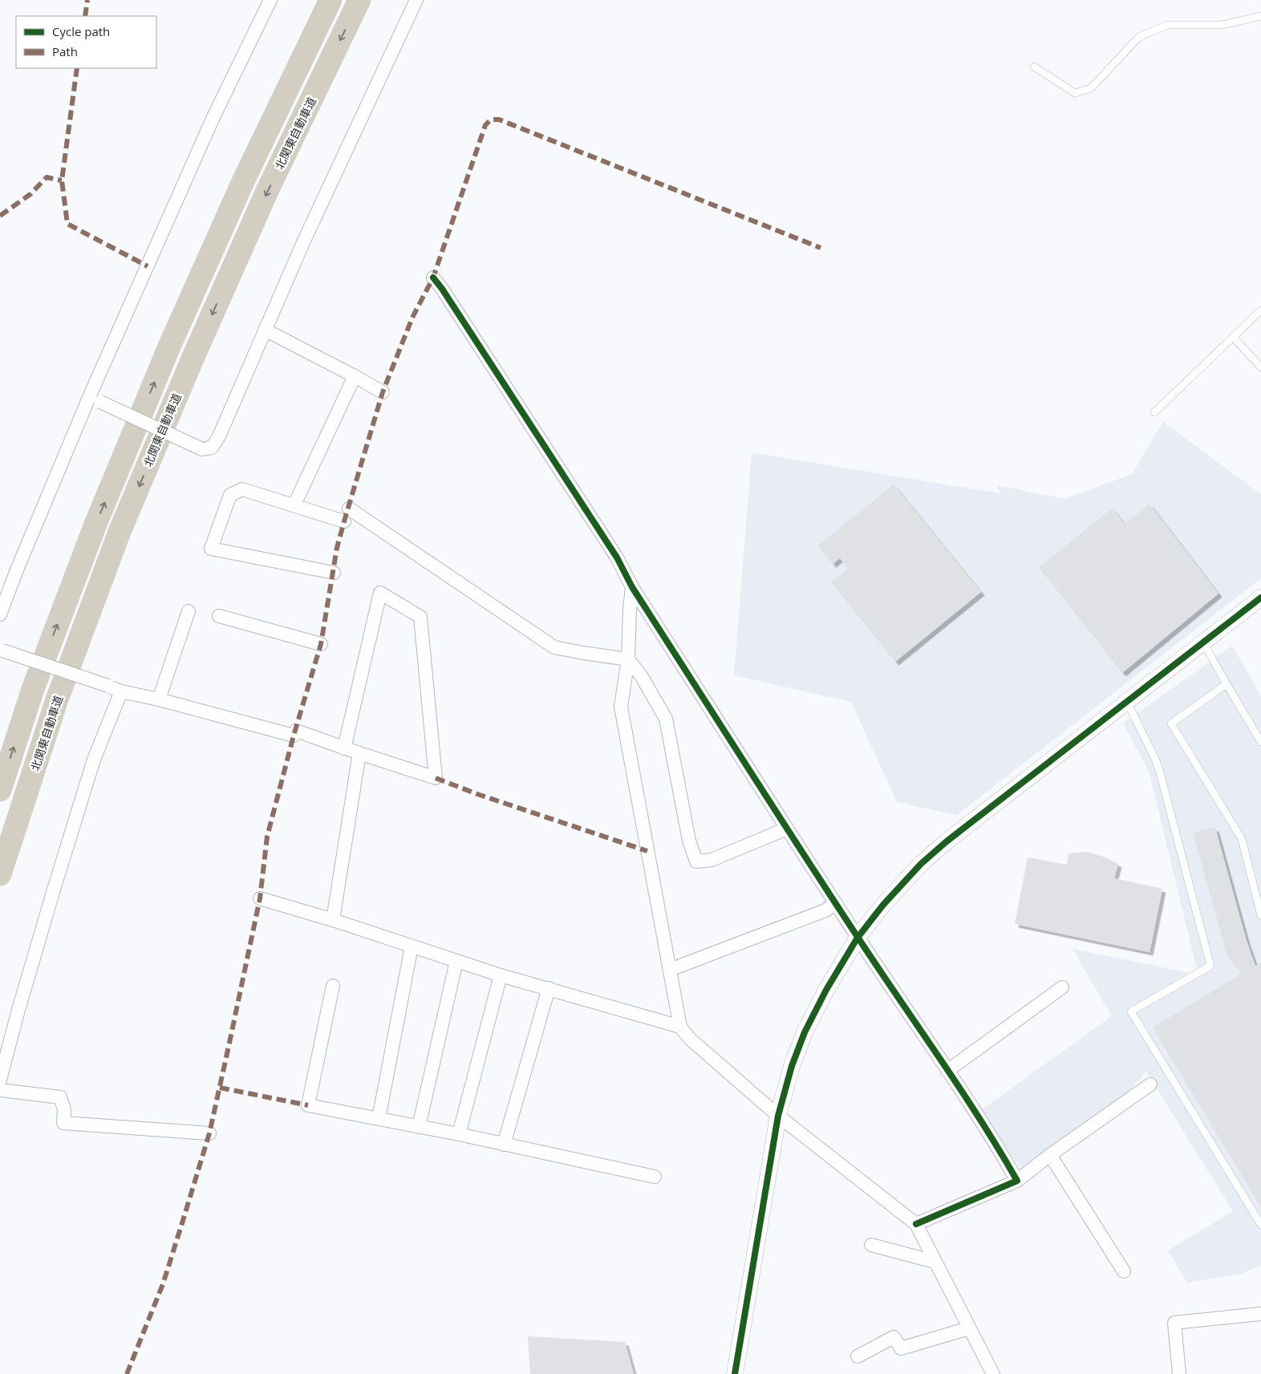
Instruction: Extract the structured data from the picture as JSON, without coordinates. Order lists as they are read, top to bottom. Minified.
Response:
{"streets":{"highway":["北関東自動車道"]},"legend":["Cycle path","Path"]}
